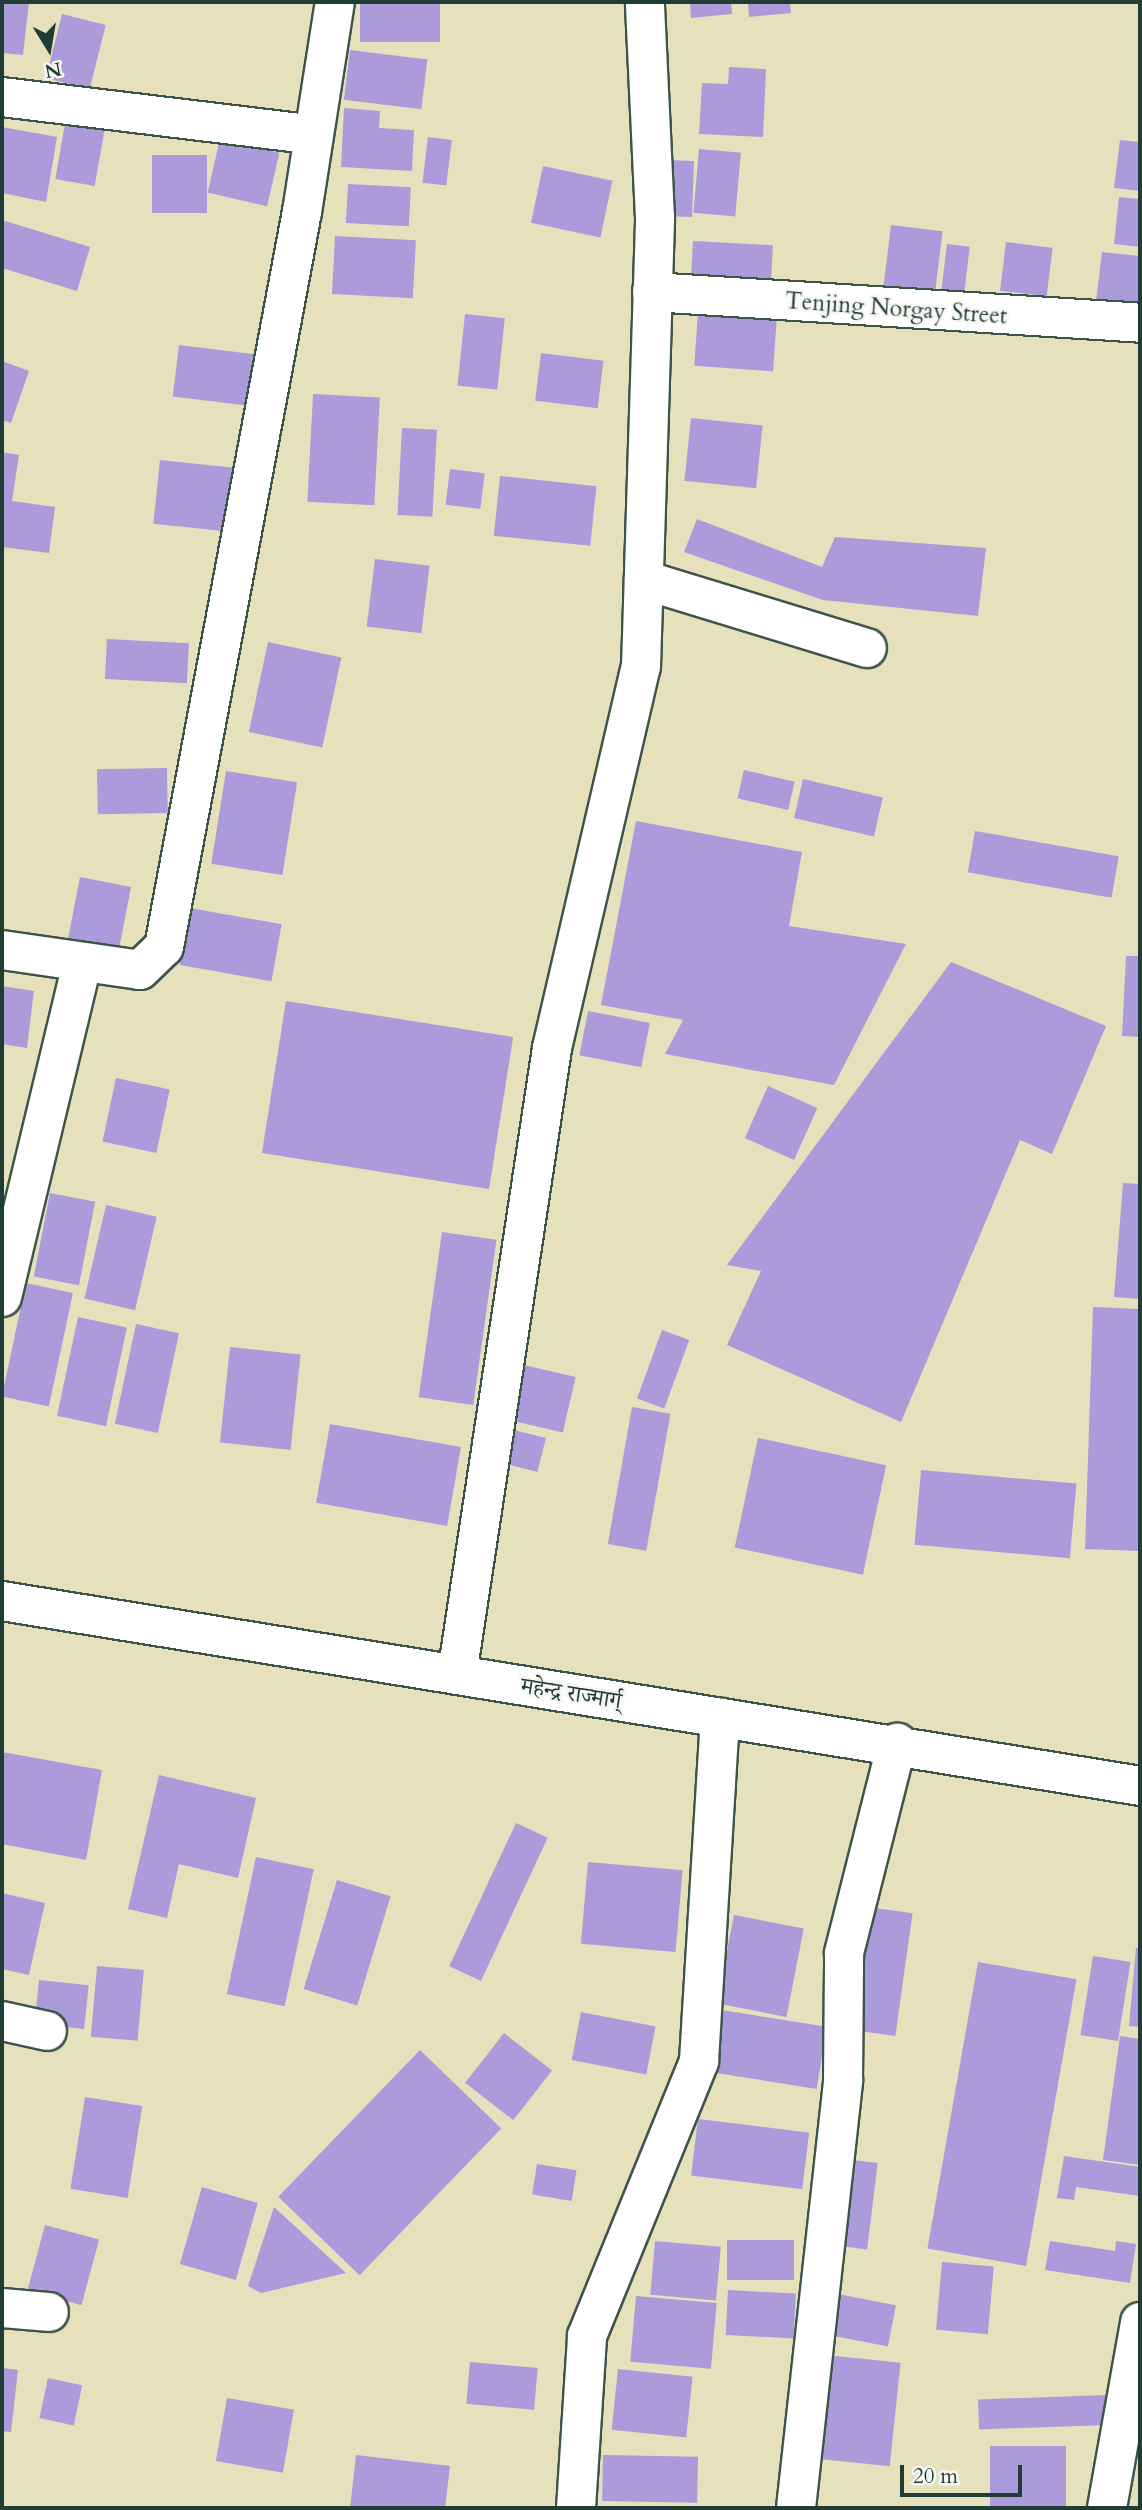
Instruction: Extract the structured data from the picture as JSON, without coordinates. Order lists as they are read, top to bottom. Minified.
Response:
{"streets":{"main road":["Tenjing Norgay Street","महेन्द्र राज्मार्ग्"]},"scale_bar":"20 m","north":"bottom"}
